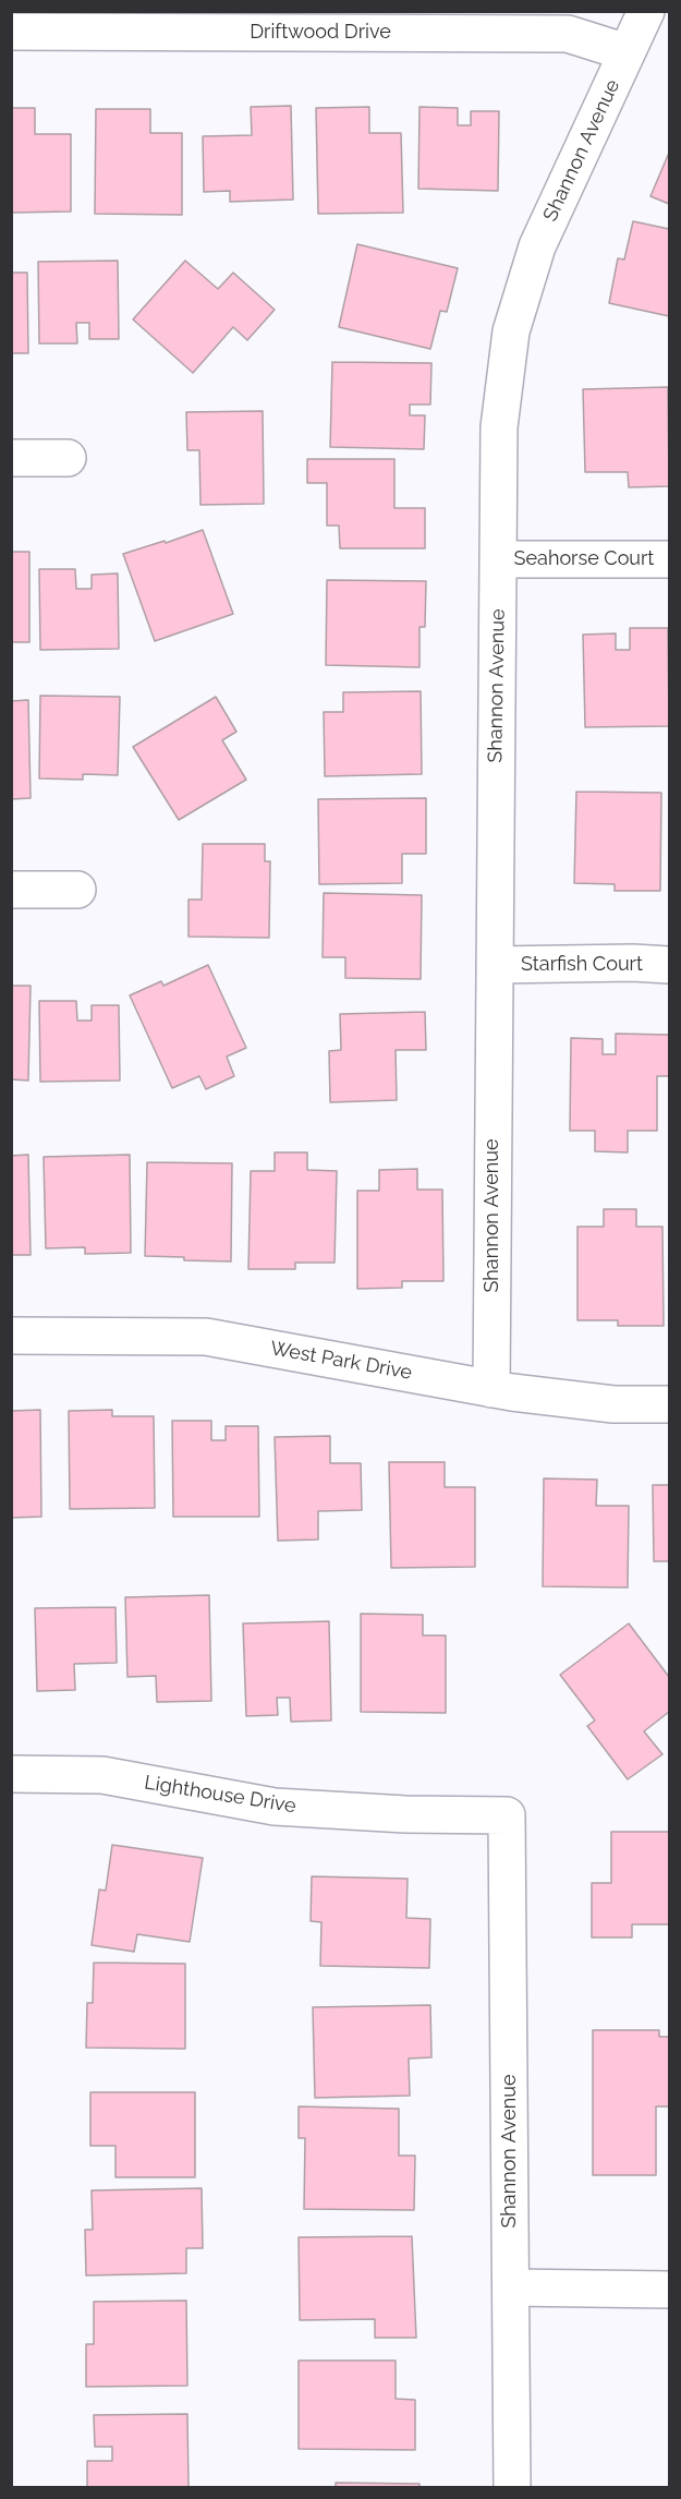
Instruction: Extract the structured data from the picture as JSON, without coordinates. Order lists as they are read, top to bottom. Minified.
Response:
{"streets":{"street":["Driftwood Drive","Shannon Avenue","Seahorse Court","Starfish Court","West Park Drive","Lighthouse Drive"]},"crossings":[["Driftwood Drive","Shannon Avenue"],["Shannon Avenue","Seahorse Court"],["Shannon Avenue","Starfish Court"],["Shannon Avenue","West Park Drive"],["Shannon Avenue","Lighthouse Drive"]]}
